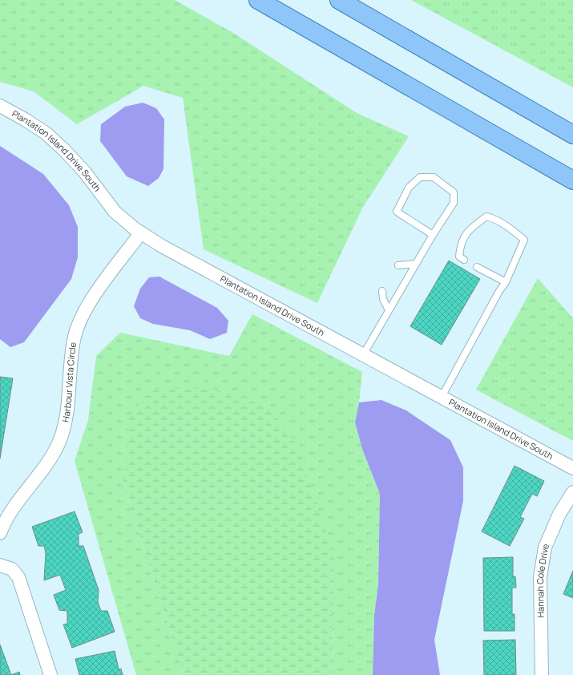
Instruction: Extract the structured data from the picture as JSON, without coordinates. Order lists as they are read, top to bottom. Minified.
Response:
{"streets":{"street":["Plantation Island Drive South","Harbour Vista Circle","Hannah Cole Drive"]},"crossings":[["Plantation Island Drive South","Harbour Vista Circle"]]}
